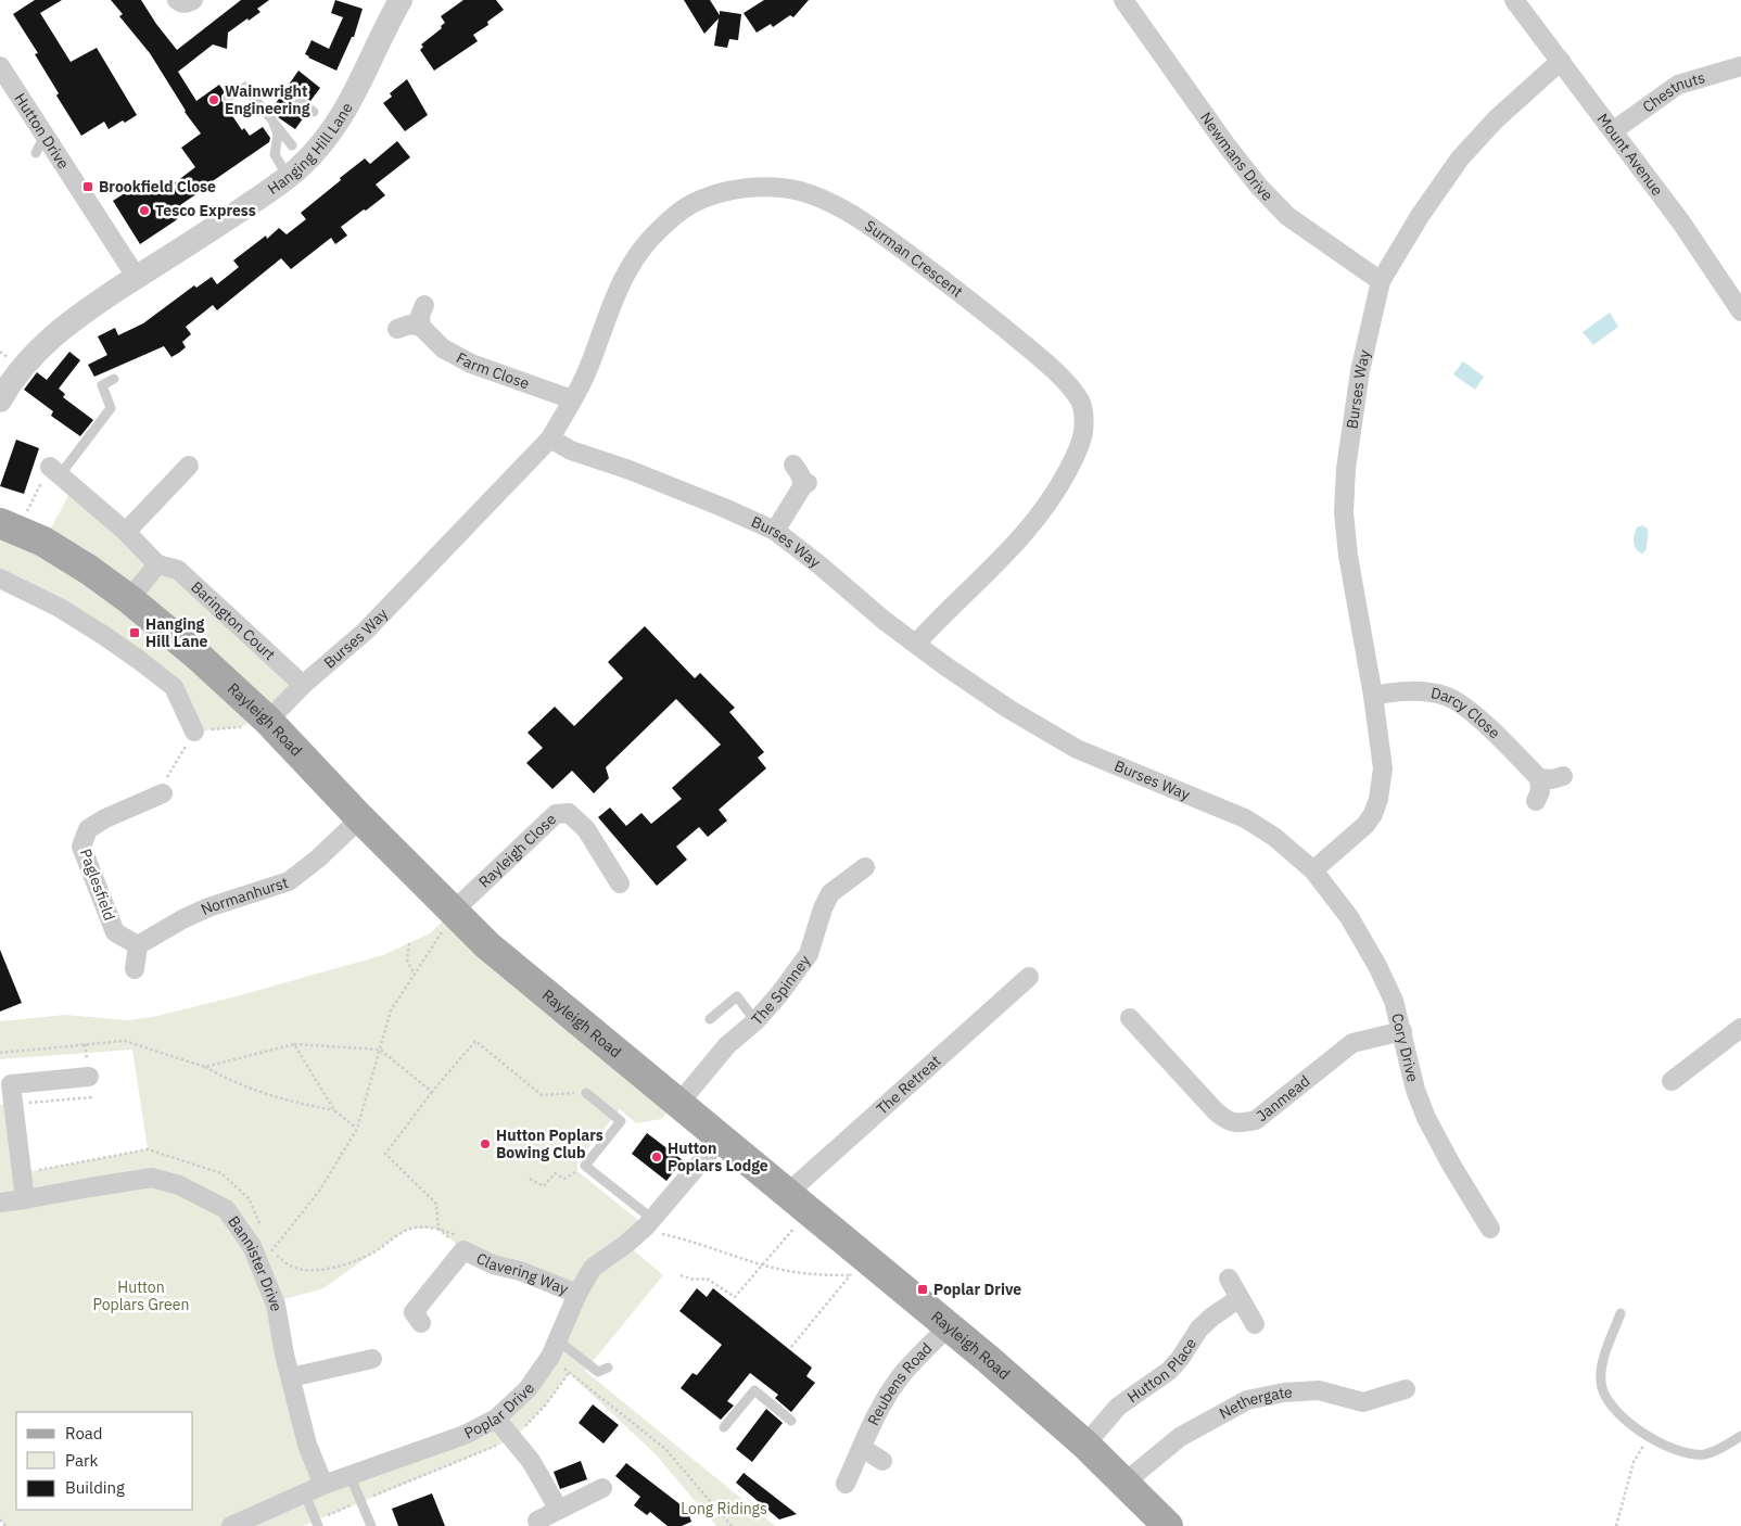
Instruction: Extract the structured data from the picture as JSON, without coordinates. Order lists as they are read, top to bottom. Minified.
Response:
{"streets":{"main road":["Rayleigh Road"],"street":["Chestnuts","Hutton Drive","Hanging Hill Lane","Mount Avenue","Newmans Drive","Surman Crescent","Farm Close","Burses Way","Barington Court","Darcy Close","Rayleigh Close","Paglesfield","Normanhurst","The Spinney","Cory Drive","The Retreat","Janmead","Bannister Drive","Clavering Way","Hutton Place","Reubens Road","Nethergate","Poplar Drive"]},"crossings":[["Chestnuts","Mount Avenue"],["Hutton Drive","Hanging Hill Lane"],["Mount Avenue","Burses Way"],["Newmans Drive","Burses Way"],["Surman Crescent","Farm Close"],["Surman Crescent","Burses Way"],["Burses Way","Barington Court"],["Burses Way","Darcy Close"],["Burses Way","Rayleigh Road"],["Burses Way","Cory Drive"],["Rayleigh Road","Rayleigh Close"],["Rayleigh Road","Normanhurst"],["Rayleigh Road","The Spinney"],["Rayleigh Road","The Retreat"],["Rayleigh Road","Hutton Place"],["Rayleigh Road","Reubens Road"],["Rayleigh Road","Nethergate"],["Rayleigh Road","Poplar Drive"],["Paglesfield","Normanhurst"],["Cory Drive","Janmead"],["Bannister Drive","Poplar Drive"],["Clavering Way","Poplar Drive"]],"parks":["Hutton Poplars Green","Long Ridings"],"places":{"other":["Wainwright Engineering","Tesco Express","Hutton Poplars Bowing Club","Hutton Poplars Lodge"],"transit":["Brookfield Close","Hanging Hill Lane","Poplar Drive"]},"legend":["Road","Park","Building"]}
